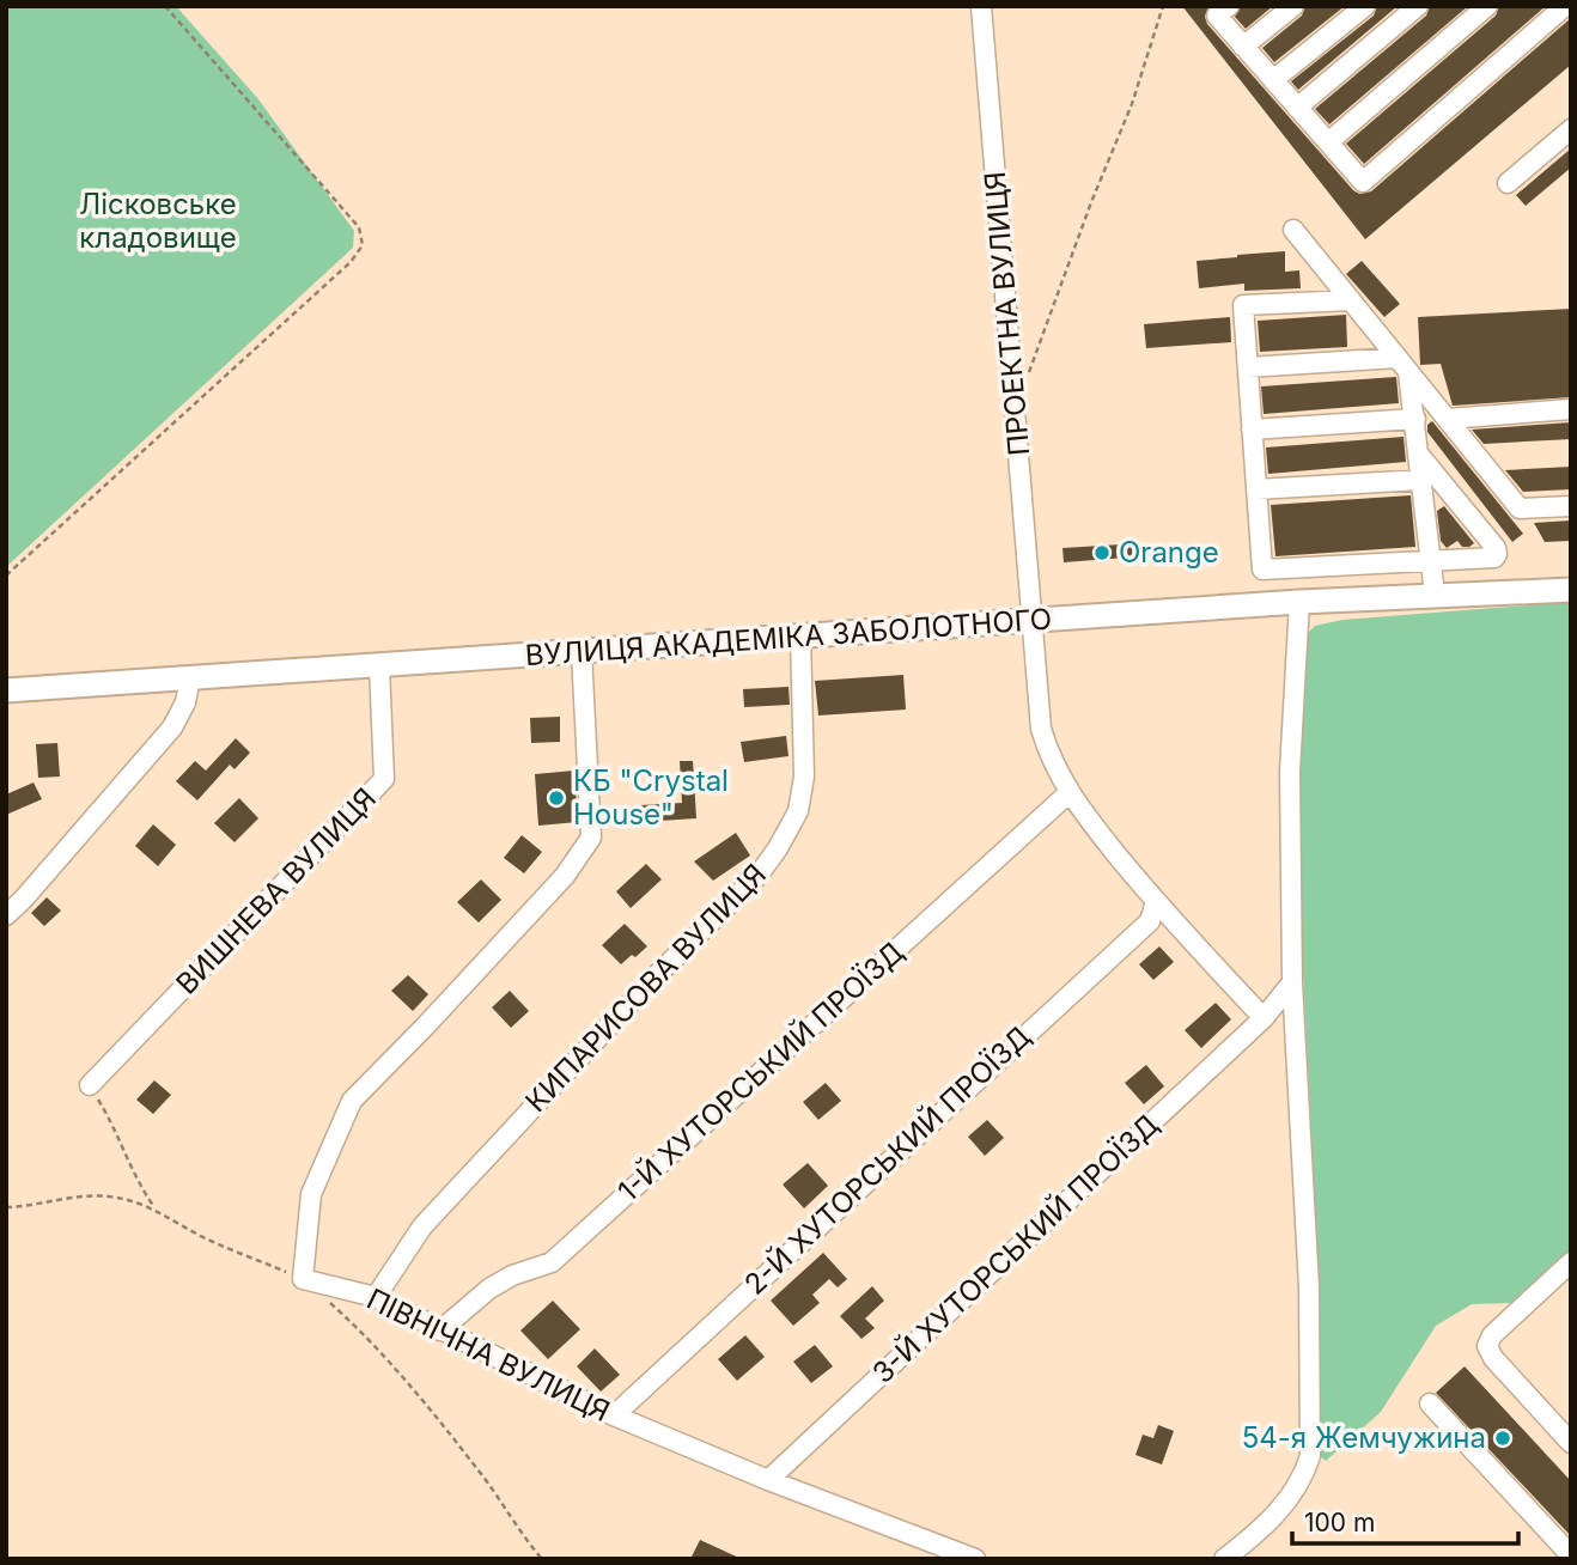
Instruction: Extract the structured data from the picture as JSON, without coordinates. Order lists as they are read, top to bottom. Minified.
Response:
{"streets":{"main road":["ВУЛИЦЯ АКАДЕМІКА ЗАБОЛОТНОГО"],"street":["ПРОЕКТНА ВУЛИЦЯ","ВИШНЕВА ВУЛИЦЯ","КИПАРИСОВА ВУЛИЦЯ","1-Й ХУТОРСЬКИЙ ПРОЇЗД","2-Й ХУТОРСЬКИЙ ПРОЇЗД","3-Й ХУТОРСЬКИЙ ПРОЇЗД","ПІВНІЧНА ВУЛИЦЯ"]},"crossings":[["ПРОЕКТНА ВУЛИЦЯ","ВУЛИЦЯ АКАДЕМІКА ЗАБОЛОТНОГО"],["ПРОЕКТНА ВУЛИЦЯ","1-Й ХУТОРСЬКИЙ ПРОЇЗД"],["ПРОЕКТНА ВУЛИЦЯ","2-Й ХУТОРСЬКИЙ ПРОЇЗД"],["ПРОЕКТНА ВУЛИЦЯ","3-Й ХУТОРСЬКИЙ ПРОЇЗД"],["ВУЛИЦЯ АКАДЕМІКА ЗАБОЛОТНОГО","ВИШНЕВА ВУЛИЦЯ"],["ВУЛИЦЯ АКАДЕМІКА ЗАБОЛОТНОГО","КИПАРИСОВА ВУЛИЦЯ"],["КИПАРИСОВА ВУЛИЦЯ","ПІВНІЧНА ВУЛИЦЯ"],["1-Й ХУТОРСЬКИЙ ПРОЇЗД","ПІВНІЧНА ВУЛИЦЯ"],["2-Й ХУТОРСЬКИЙ ПРОЇЗД","ПІВНІЧНА ВУЛИЦЯ"],["3-Й ХУТОРСЬКИЙ ПРОЇЗД","ПІВНІЧНА ВУЛИЦЯ"]],"parks":["Лісковське кладовище"],"places":["Orange","КБ \"Crystal House\"","54-я Жемчужина"],"scale_bar":"100 m"}
